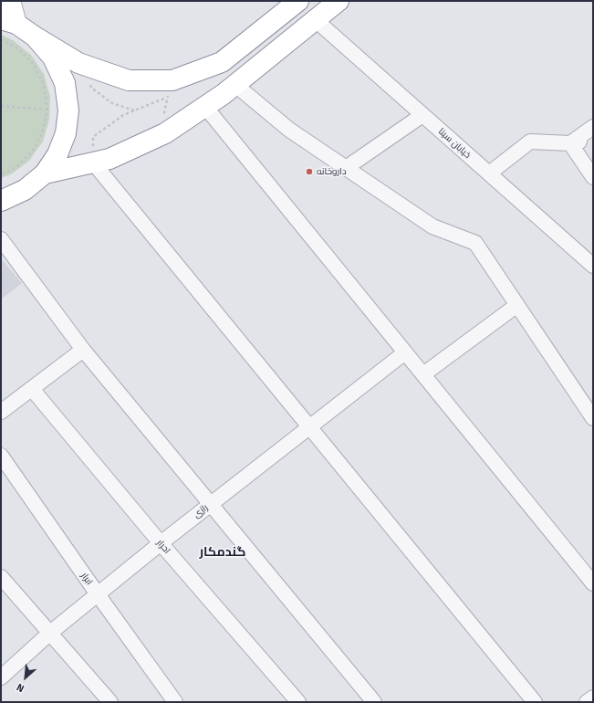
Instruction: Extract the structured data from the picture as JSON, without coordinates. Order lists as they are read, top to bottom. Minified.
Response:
{"streets":{"street":["خیابان سینا","رازی","احرار","ابرار"]},"crossings":[["رازی","احرار"],["رازی","ابرار"]],"districts":["گندمکار"],"places":["داروخانه"],"north":"bottom left"}
